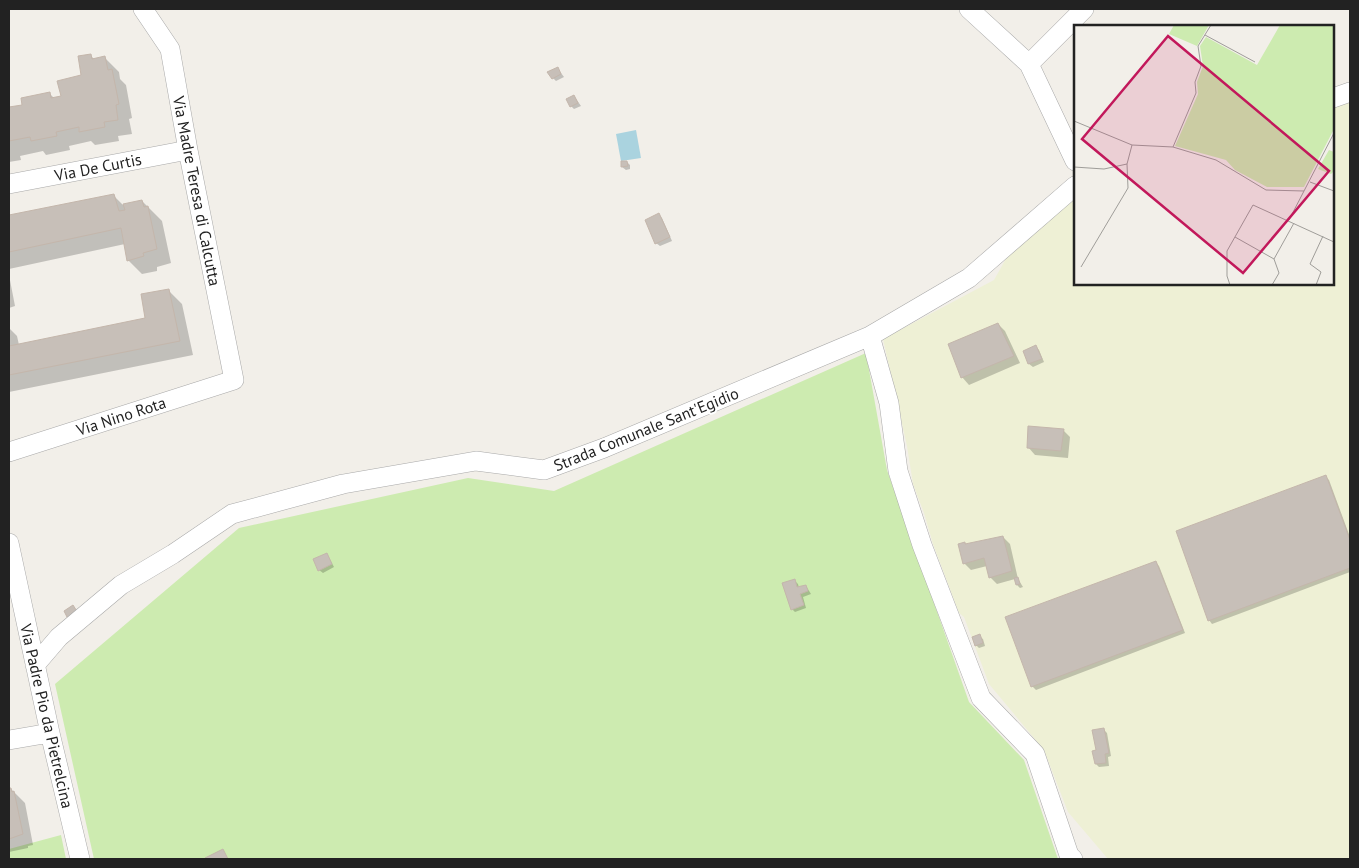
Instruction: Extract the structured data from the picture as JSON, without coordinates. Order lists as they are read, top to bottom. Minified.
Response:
{"streets":{"street":["Via De Curtis","Via Madre Teresa di Calcutta","Via Nino Rota","Strada Comunale Sant'Egidio","Via Padre Pio da Pietrelcina"]},"crossings":[["Via De Curtis","Via Madre Teresa di Calcutta"],["Via Madre Teresa di Calcutta","Via Nino Rota"],["Strada Comunale Sant'Egidio","Via Padre Pio da Pietrelcina"]]}
